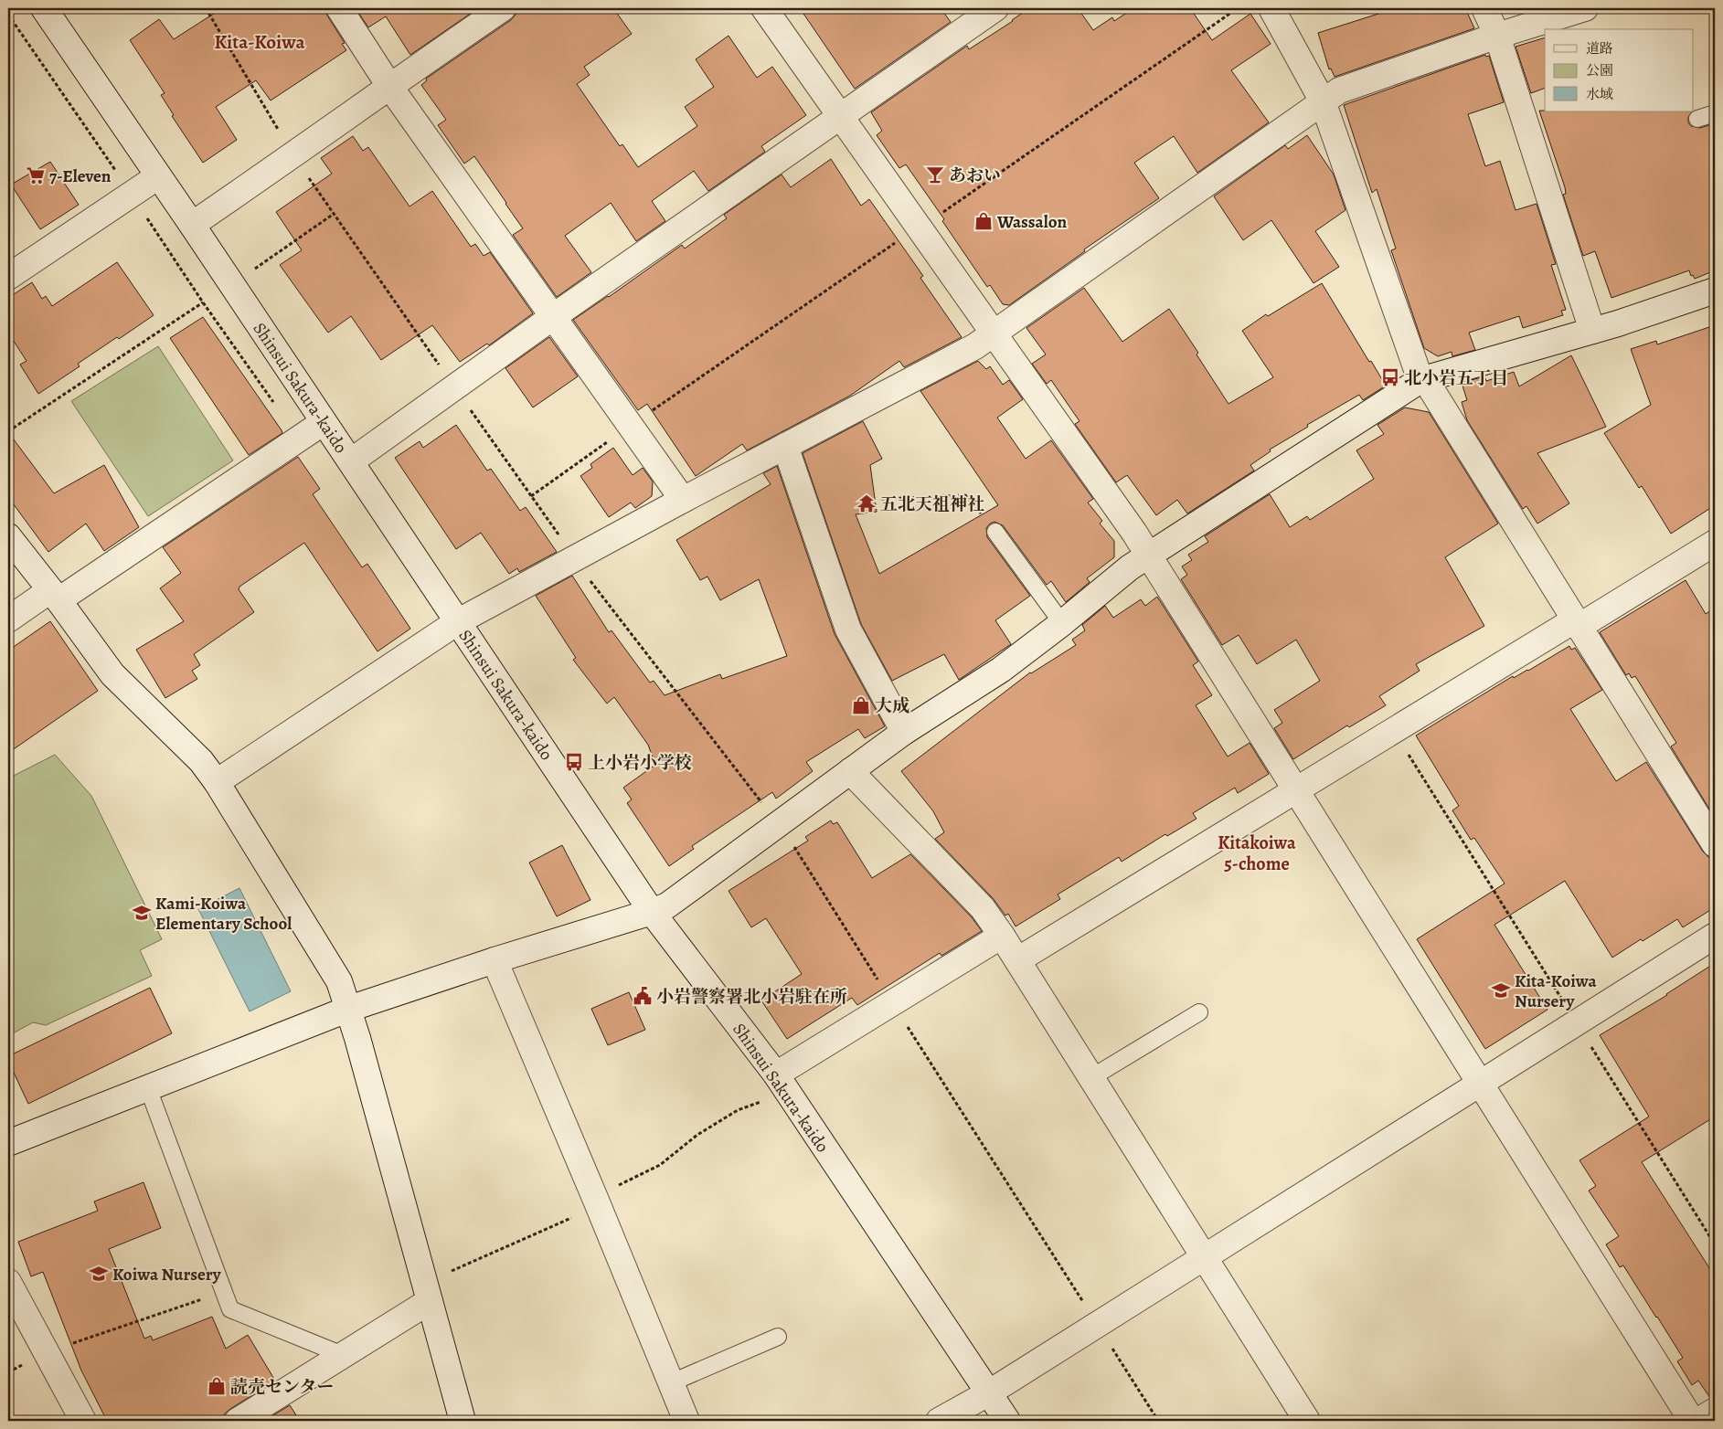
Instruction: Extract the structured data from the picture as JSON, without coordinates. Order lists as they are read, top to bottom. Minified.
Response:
{"streets":{"street":["Shinsui Sakura-kaido"]},"districts":["Kita-Koiwa","Kitakoiwa 5-chome"],"places":{"bar":["あおい"],"supermarket":["7-Eleven"],"shop":["Wassalon","大成","読売センター"],"bus stop":["北小岩五丁目","上小岩小学校"],"temple":["五北天祖神社"],"school or university":["Kami-Koiwa Elementary School","Kita-Koiwa Nursery","Koiwa Nursery"],"public building":["小岩警察署北小岩駐在所"]},"legend":["道路","公園","水域"]}
